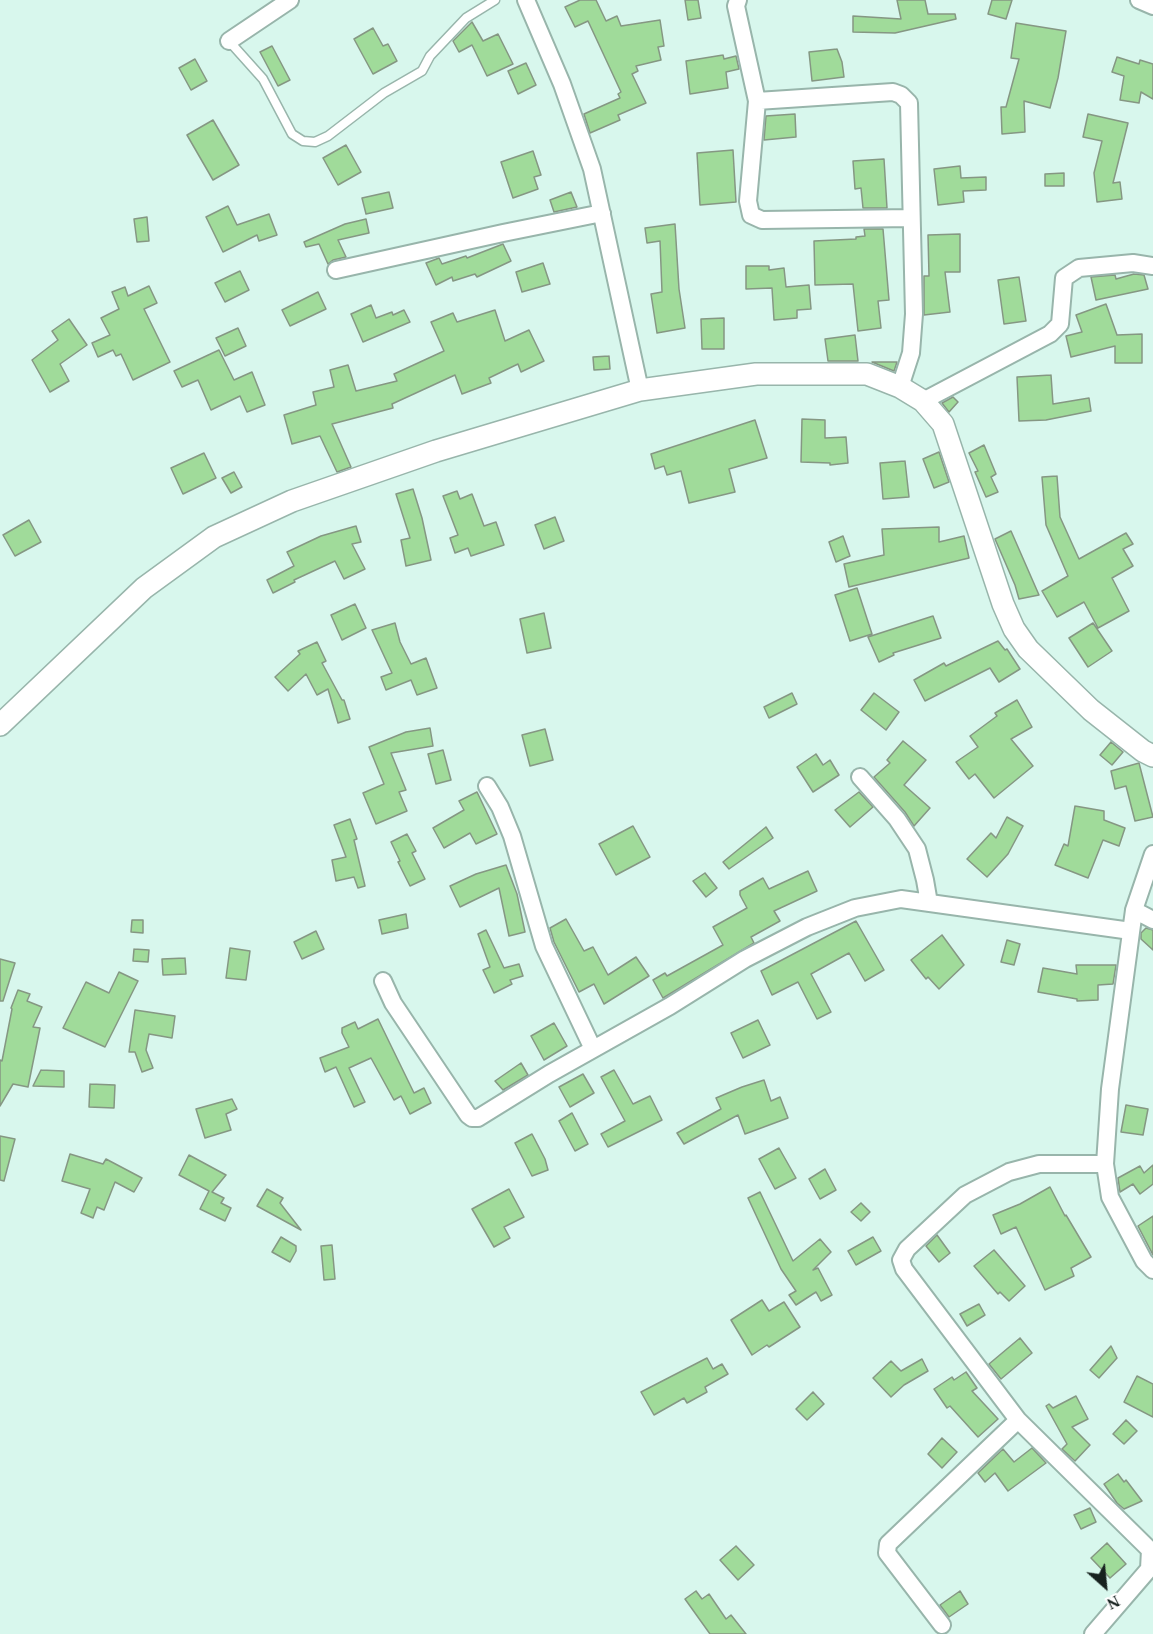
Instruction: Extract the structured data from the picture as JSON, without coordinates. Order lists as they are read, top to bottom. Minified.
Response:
{"north":"bottom right"}
